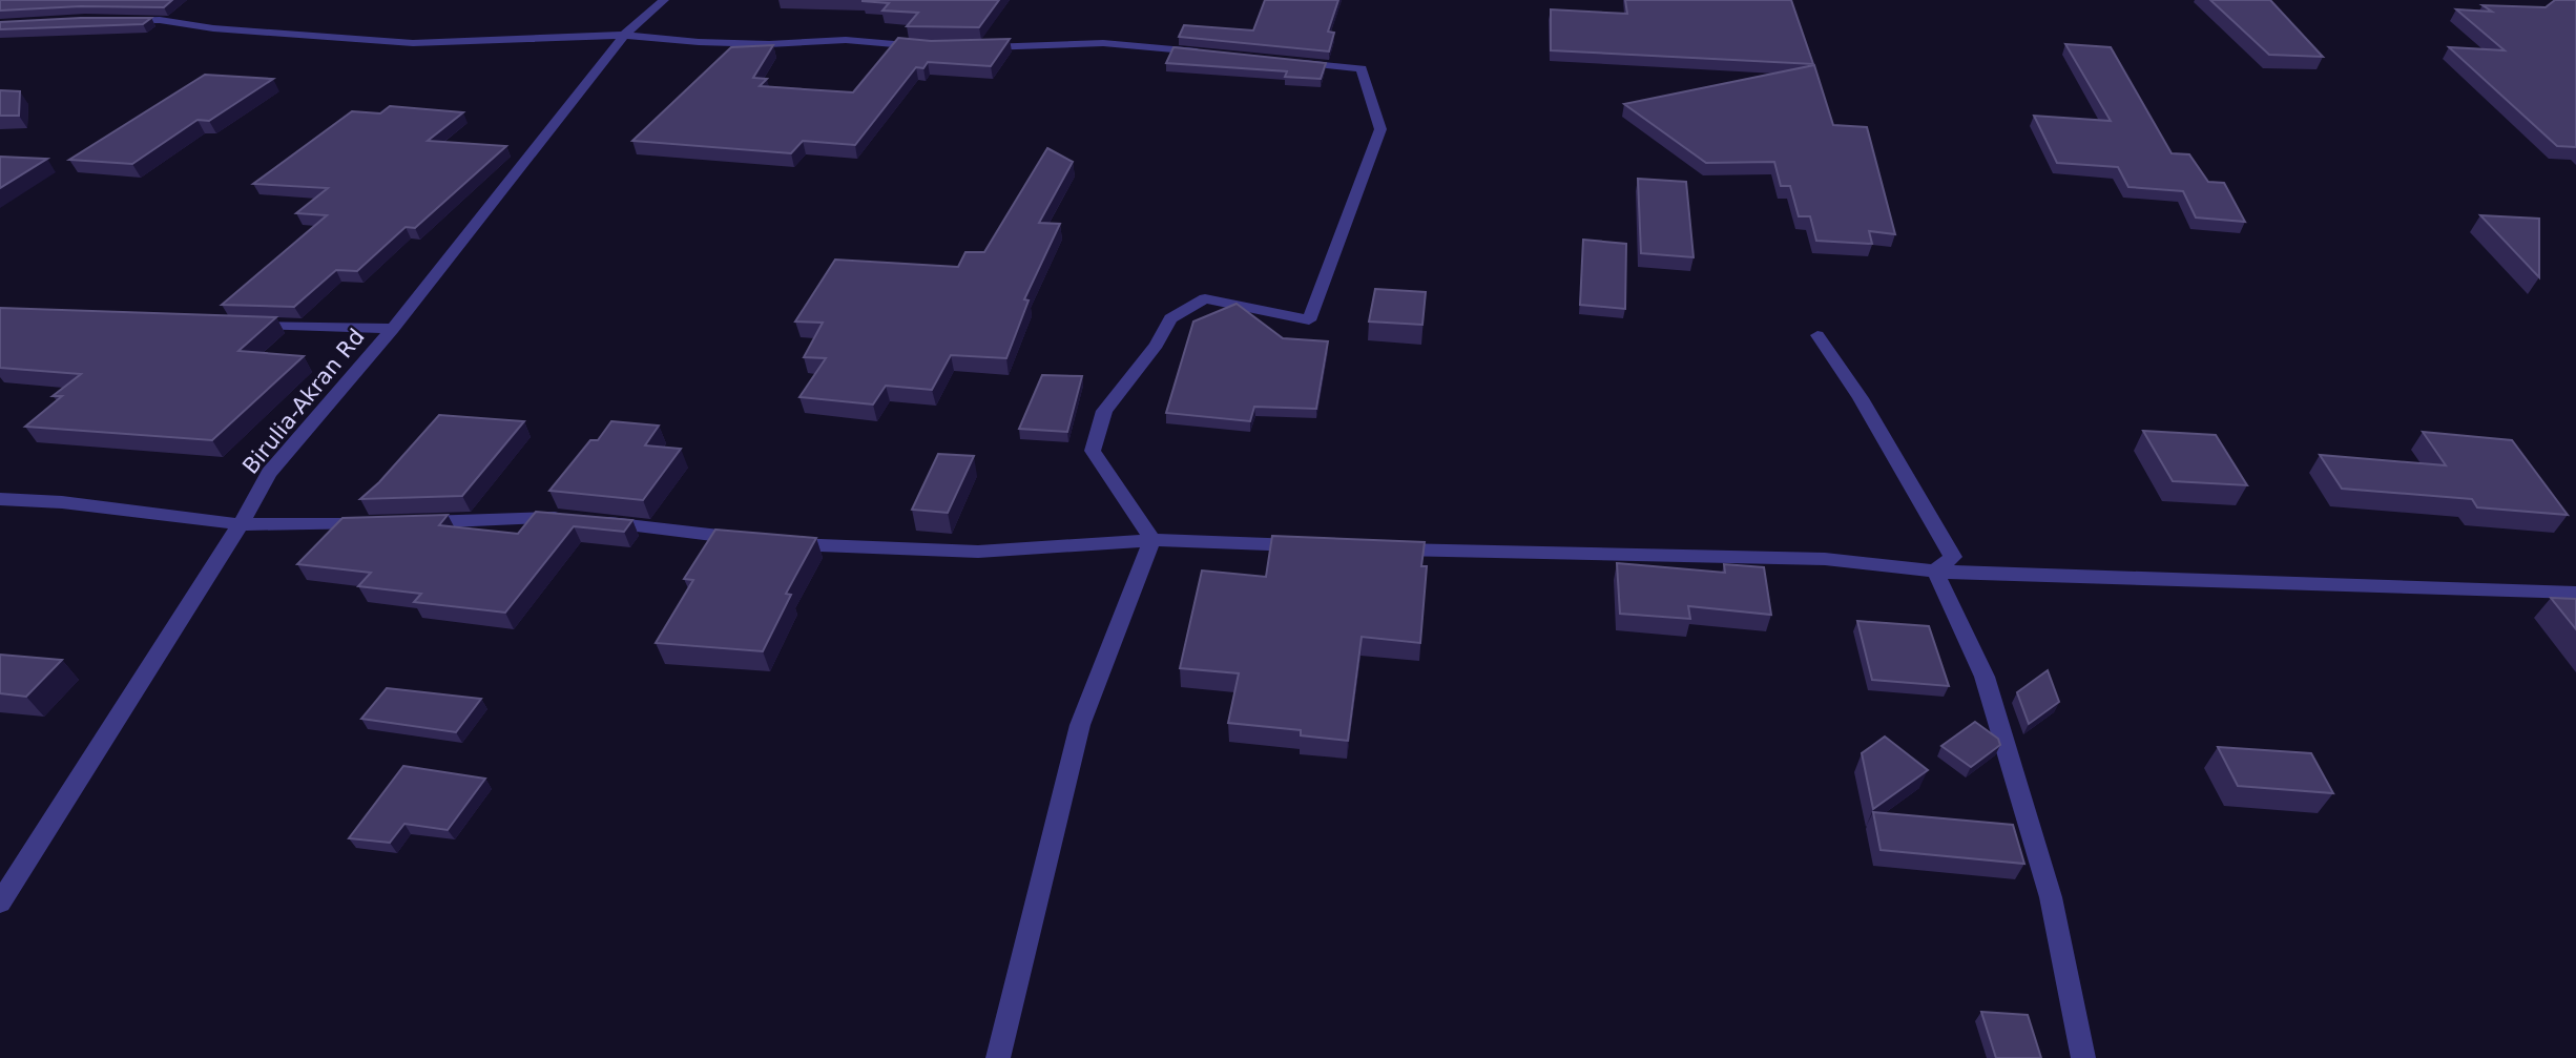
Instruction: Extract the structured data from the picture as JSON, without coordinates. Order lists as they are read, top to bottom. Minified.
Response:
{"streets":{"street":["Birulia-Akran Rd"]}}
